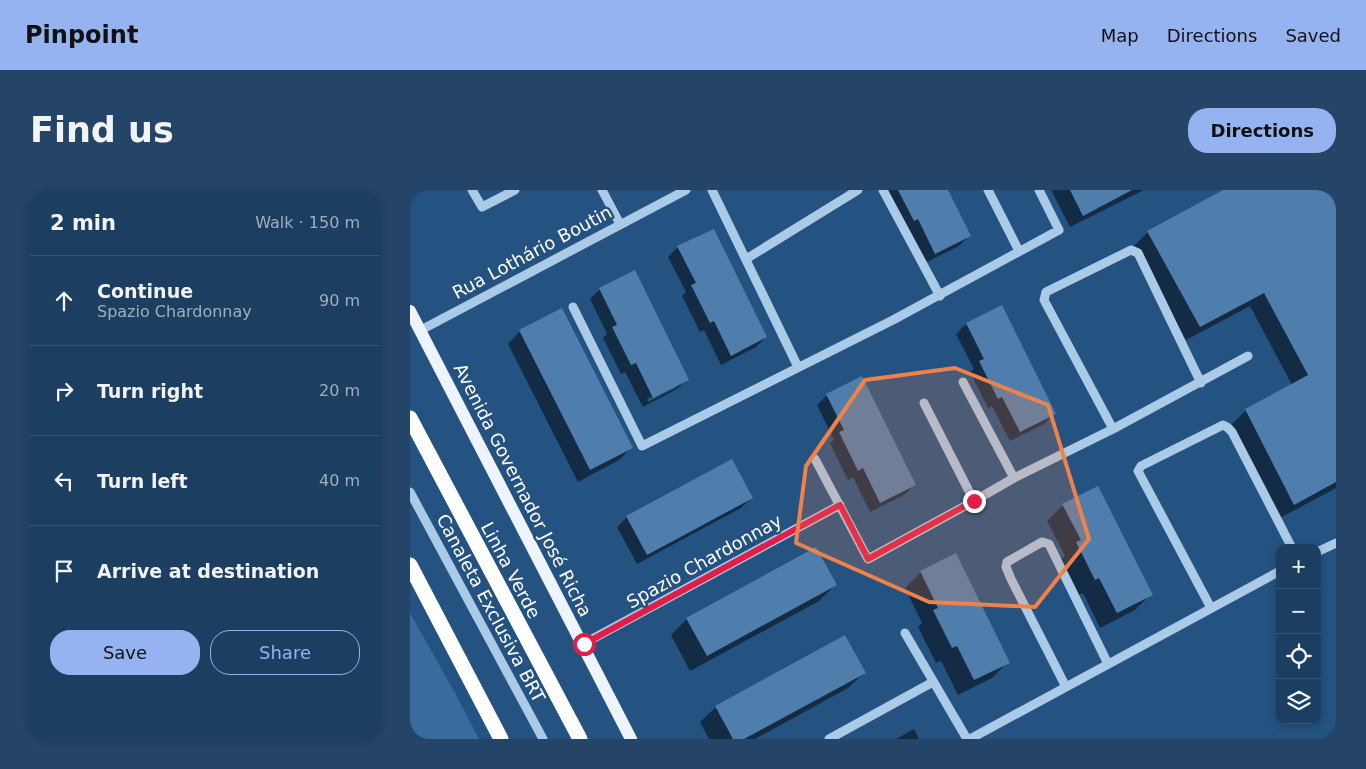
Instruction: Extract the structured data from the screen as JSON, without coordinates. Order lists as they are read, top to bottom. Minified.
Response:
{"streets":{"highway":["Linha Verde"],"main road":["Avenida Governador José Richa"],"street":["Rua Lothário Boutin","Spazio Chardonnay","Canaleta Exclusiva BRT"]},"crossings":[["Rua Lothário Boutin","Avenida Governador José Richa"],["Avenida Governador José Richa","Spazio Chardonnay"]],"page":{"header":"Pinpoint","nav":["Map","Directions","Saved"],"buttons":["Directions",["Save","Share"]],"title":"Find us","heading":["2 min","Walk · 150 m"],"list":[["Continue","Spazio Chardonnay","90 m"],["Turn right","20 m"],["Turn left","40 m"],"Arrive at destination"],"map_buttons":["+","−"]}}
